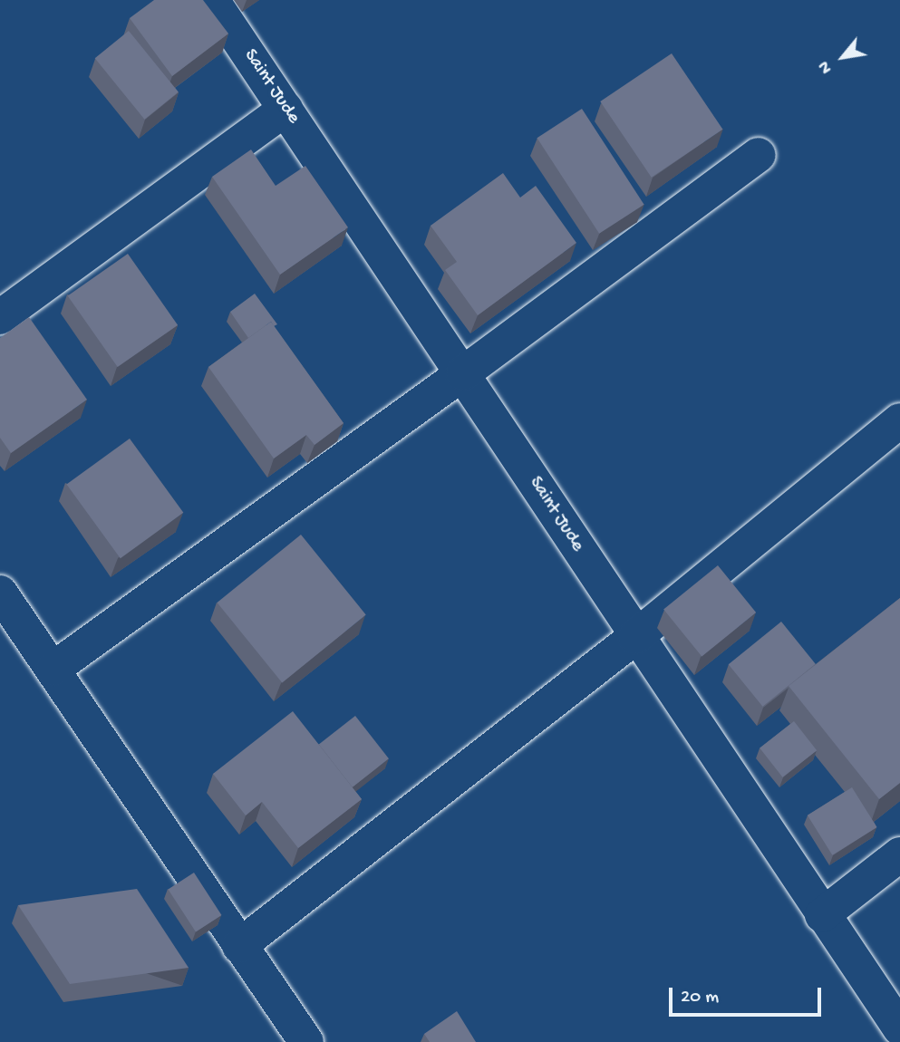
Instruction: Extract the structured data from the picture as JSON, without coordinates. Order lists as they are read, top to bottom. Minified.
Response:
{"streets":{"street":["Saint Jude"]},"scale_bar":"20 m","north":"bottom left"}
